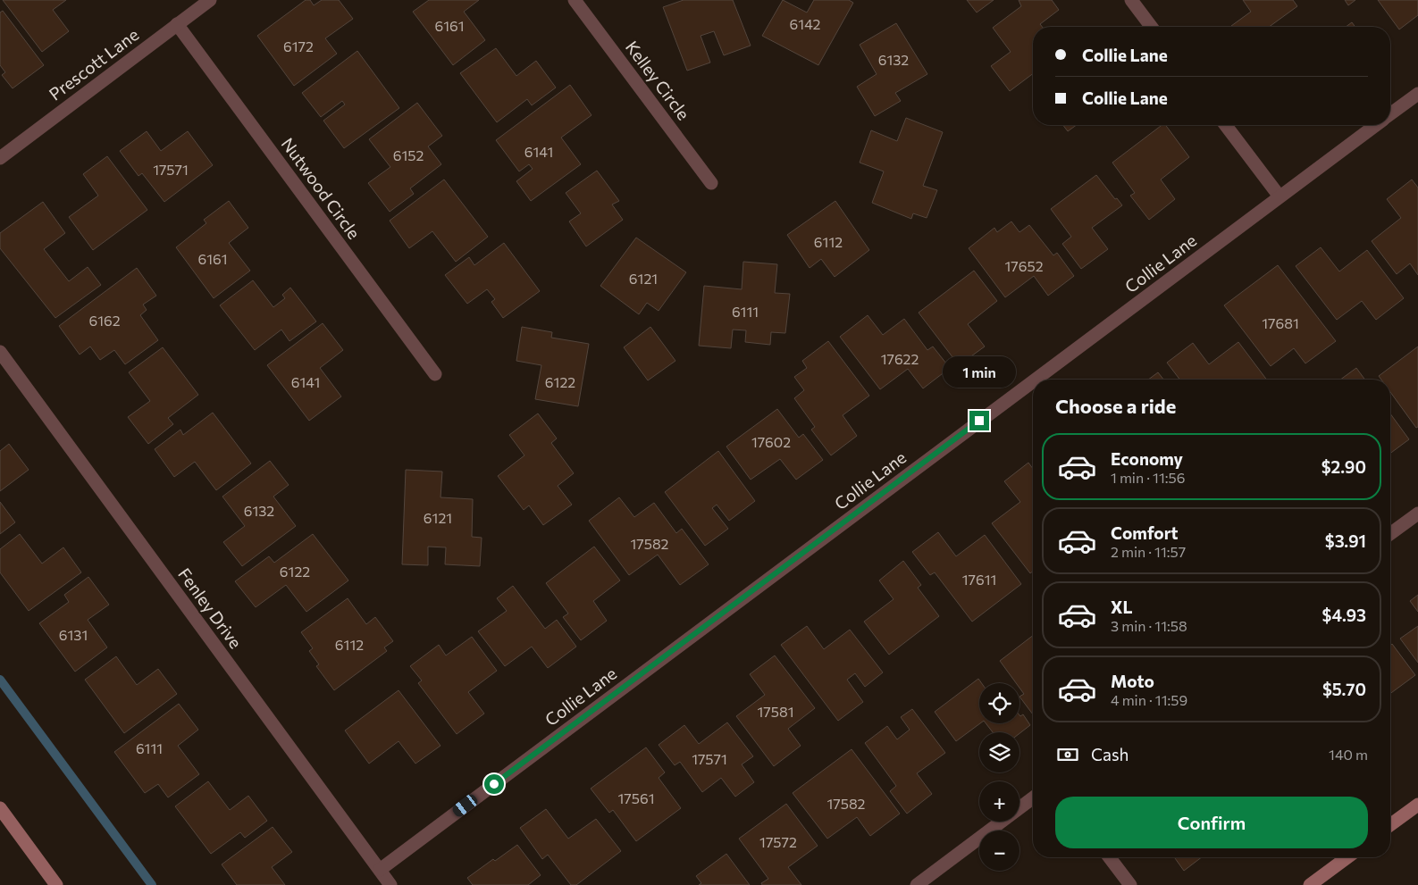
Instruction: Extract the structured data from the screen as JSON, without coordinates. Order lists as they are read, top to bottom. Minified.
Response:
{"streets":{"street":["Prescott Lane","Kelley Circle","Nutwood Circle","Collie Lane","Fenley Drive"]},"crossings":[["Prescott Lane","Nutwood Circle"],["Collie Lane","Fenley Drive"]],"house_numbers":["6142","6161","6172","6132","6141","6152","17571","6112","6161","17652","6121","6111","6162","17681","17622","6141","6122","17602","6132","6121","17582","6122","17611","6131","6112","17581","6111","17571","17561","17582","17572"],"page":{"banner":["Collie Lane","Collie Lane"],"bubble":"1 min","heading":"Choose a ride","list":[{"name":"Economy","note":"1 min · 11:56","value":"$2.90"},{"name":"Comfort","note":"2 min · 11:57","value":"$3.91"},{"name":"XL","note":"3 min · 11:58","value":"$4.93"},{"name":"Moto","note":"4 min · 11:59","value":"$5.70"}],"map_buttons":["+","−"],"pay":["Cash","140 m"],"buttons":"Confirm"}}
